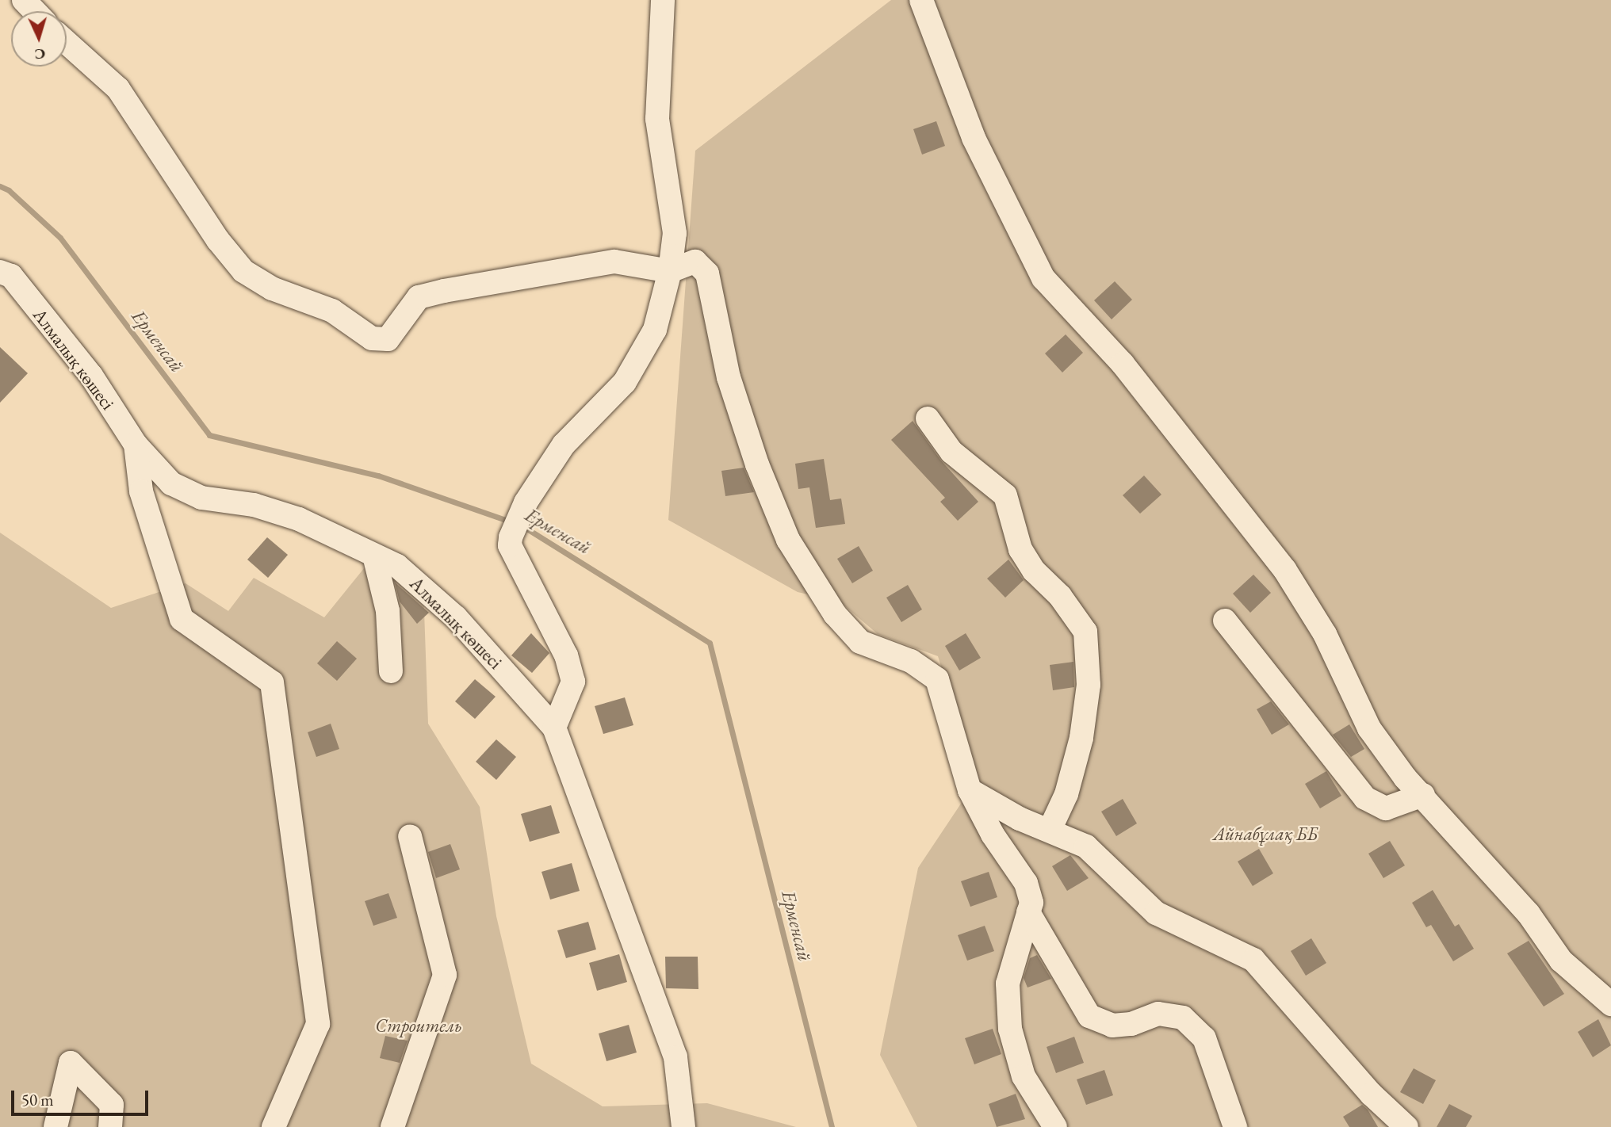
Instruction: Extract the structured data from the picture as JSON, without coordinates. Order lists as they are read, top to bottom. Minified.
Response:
{"streets":{"street":["Алмалық көшесі"]},"water":["Ерменсай"],"parks":["Айнабұлақ ББ","Строитель"],"scale_bar":"50 m","north":"bottom"}
